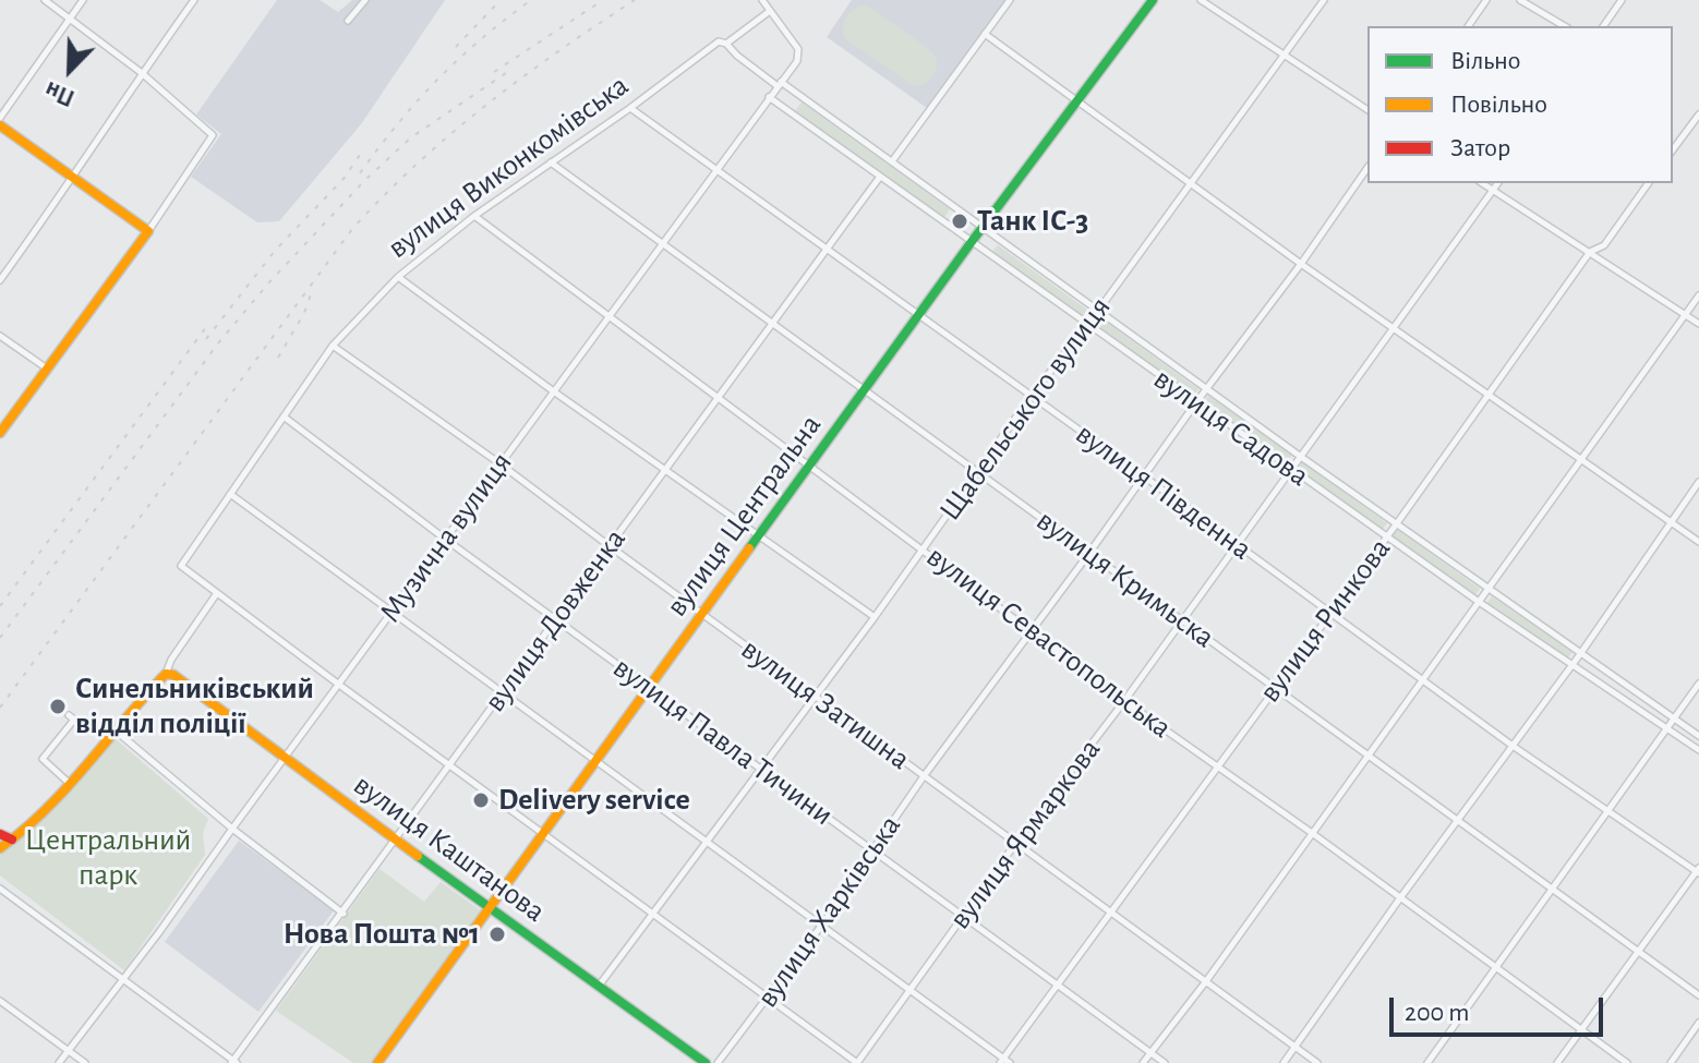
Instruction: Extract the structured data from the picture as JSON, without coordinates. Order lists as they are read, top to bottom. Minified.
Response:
{"streets":{"street":["вулиця Виконкомівська","Щабельського вулиця","вулиця Садова","вулиця Південна","вулиця Центральна","Музична вулиця","вулиця Кримьска","вулиця Довженка","вулиця Ринкова","вулиця Севастопольська","вулиця Затишна","вулиця Павла Тичини","вулиця Ярмаркова","вулиця Каштанова","вулиця Харківська"]},"crossings":[["вулиця Виконкомівська","вулиця Садова"],["вулиця Виконкомівська","вулиця Південна"],["вулиця Виконкомівська","Музична вулиця"],["вулиця Виконкомівська","вулиця Кримьска"],["вулиця Виконкомівська","вулиця Севастопольська"],["вулиця Виконкомівська","вулиця Затишна"],["вулиця Виконкомівська","вулиця Павла Тичини"],["Щабельського вулиця","вулиця Садова"],["Щабельського вулиця","вулиця Південна"],["Щабельського вулиця","вулиця Кримьска"],["Щабельського вулиця","вулиця Севастопольська"],["Щабельського вулиця","вулиця Затишна"],["Щабельського вулиця","вулиця Павла Тичини"],["Щабельського вулиця","вулиця Каштанова"],["вулиця Садова","вулиця Центральна"],["вулиця Садова","Музична вулиця"],["вулиця Садова","вулиця Довженка"],["вулиця Садова","вулиця Ринкова"],["вулиця Садова","вулиця Ярмаркова"],["вулиця Садова","вулиця Харківська"],["вулиця Південна","вулиця Центральна"],["вулиця Південна","Музична вулиця"],["вулиця Південна","вулиця Довженка"],["вулиця Південна","вулиця Ринкова"],["вулиця Південна","вулиця Ярмаркова"],["вулиця Південна","вулиця Харківська"],["вулиця Центральна","вулиця Кримьска"],["вулиця Центральна","вулиця Севастопольська"],["вулиця Центральна","вулиця Затишна"],["вулиця Центральна","вулиця Павла Тичини"],["вулиця Центральна","вулиця Каштанова"],["Музична вулиця","вулиця Кримьска"],["Музична вулиця","вулиця Севастопольська"],["Музична вулиця","вулиця Затишна"],["Музична вулиця","вулиця Павла Тичини"],["Музична вулиця","вулиця Каштанова"],["вулиця Кримьска","вулиця Довженка"],["вулиця Кримьска","вулиця Ринкова"],["вулиця Кримьска","вулиця Ярмаркова"],["вулиця Кримьска","вулиця Харківська"],["вулиця Довженка","вулиця Севастопольська"],["вулиця Довженка","вулиця Затишна"],["вулиця Довженка","вулиця Павла Тичини"],["вулиця Довженка","вулиця Каштанова"],["вулиця Ринкова","вулиця Севастопольська"],["вулиця Ринкова","вулиця Затишна"],["вулиця Ринкова","вулиця Павла Тичини"],["вулиця Севастопольська","вулиця Ярмаркова"],["вулиця Севастопольська","вулиця Харківська"],["вулиця Затишна","вулиця Ярмаркова"],["вулиця Затишна","вулиця Харківська"],["вулиця Павла Тичини","вулиця Ярмаркова"],["вулиця Павла Тичини","вулиця Харківська"]],"parks":["Центральний парк"],"places":["Танк ІС-3","Синельниківський відділ поліції","Delivery service","Нова Пошта №1"],"legend":["Вільно","Повільно","Затор"],"scale_bar":"200 m","north":"bottom left"}
